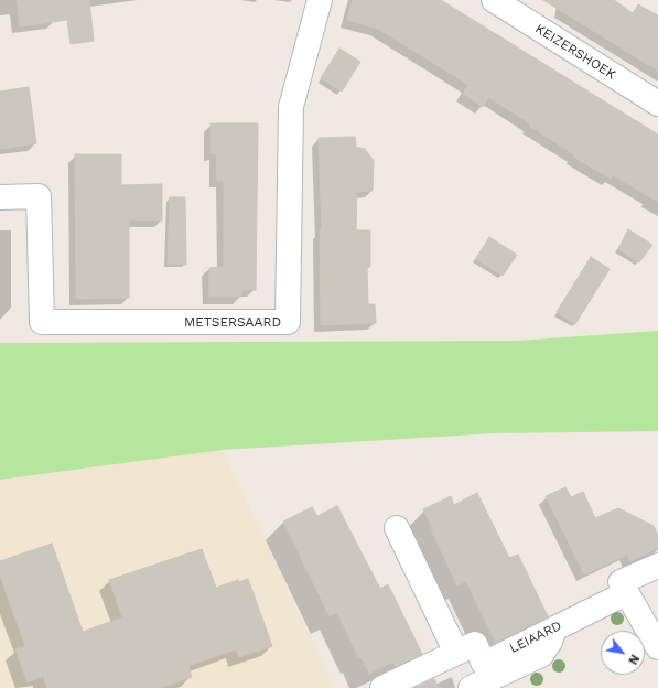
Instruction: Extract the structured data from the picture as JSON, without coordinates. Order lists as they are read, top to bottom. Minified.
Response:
{"streets":{"street":["KEIZERSHOEK","METSERSAARD","LEIAARD"]},"north":"bottom right"}
